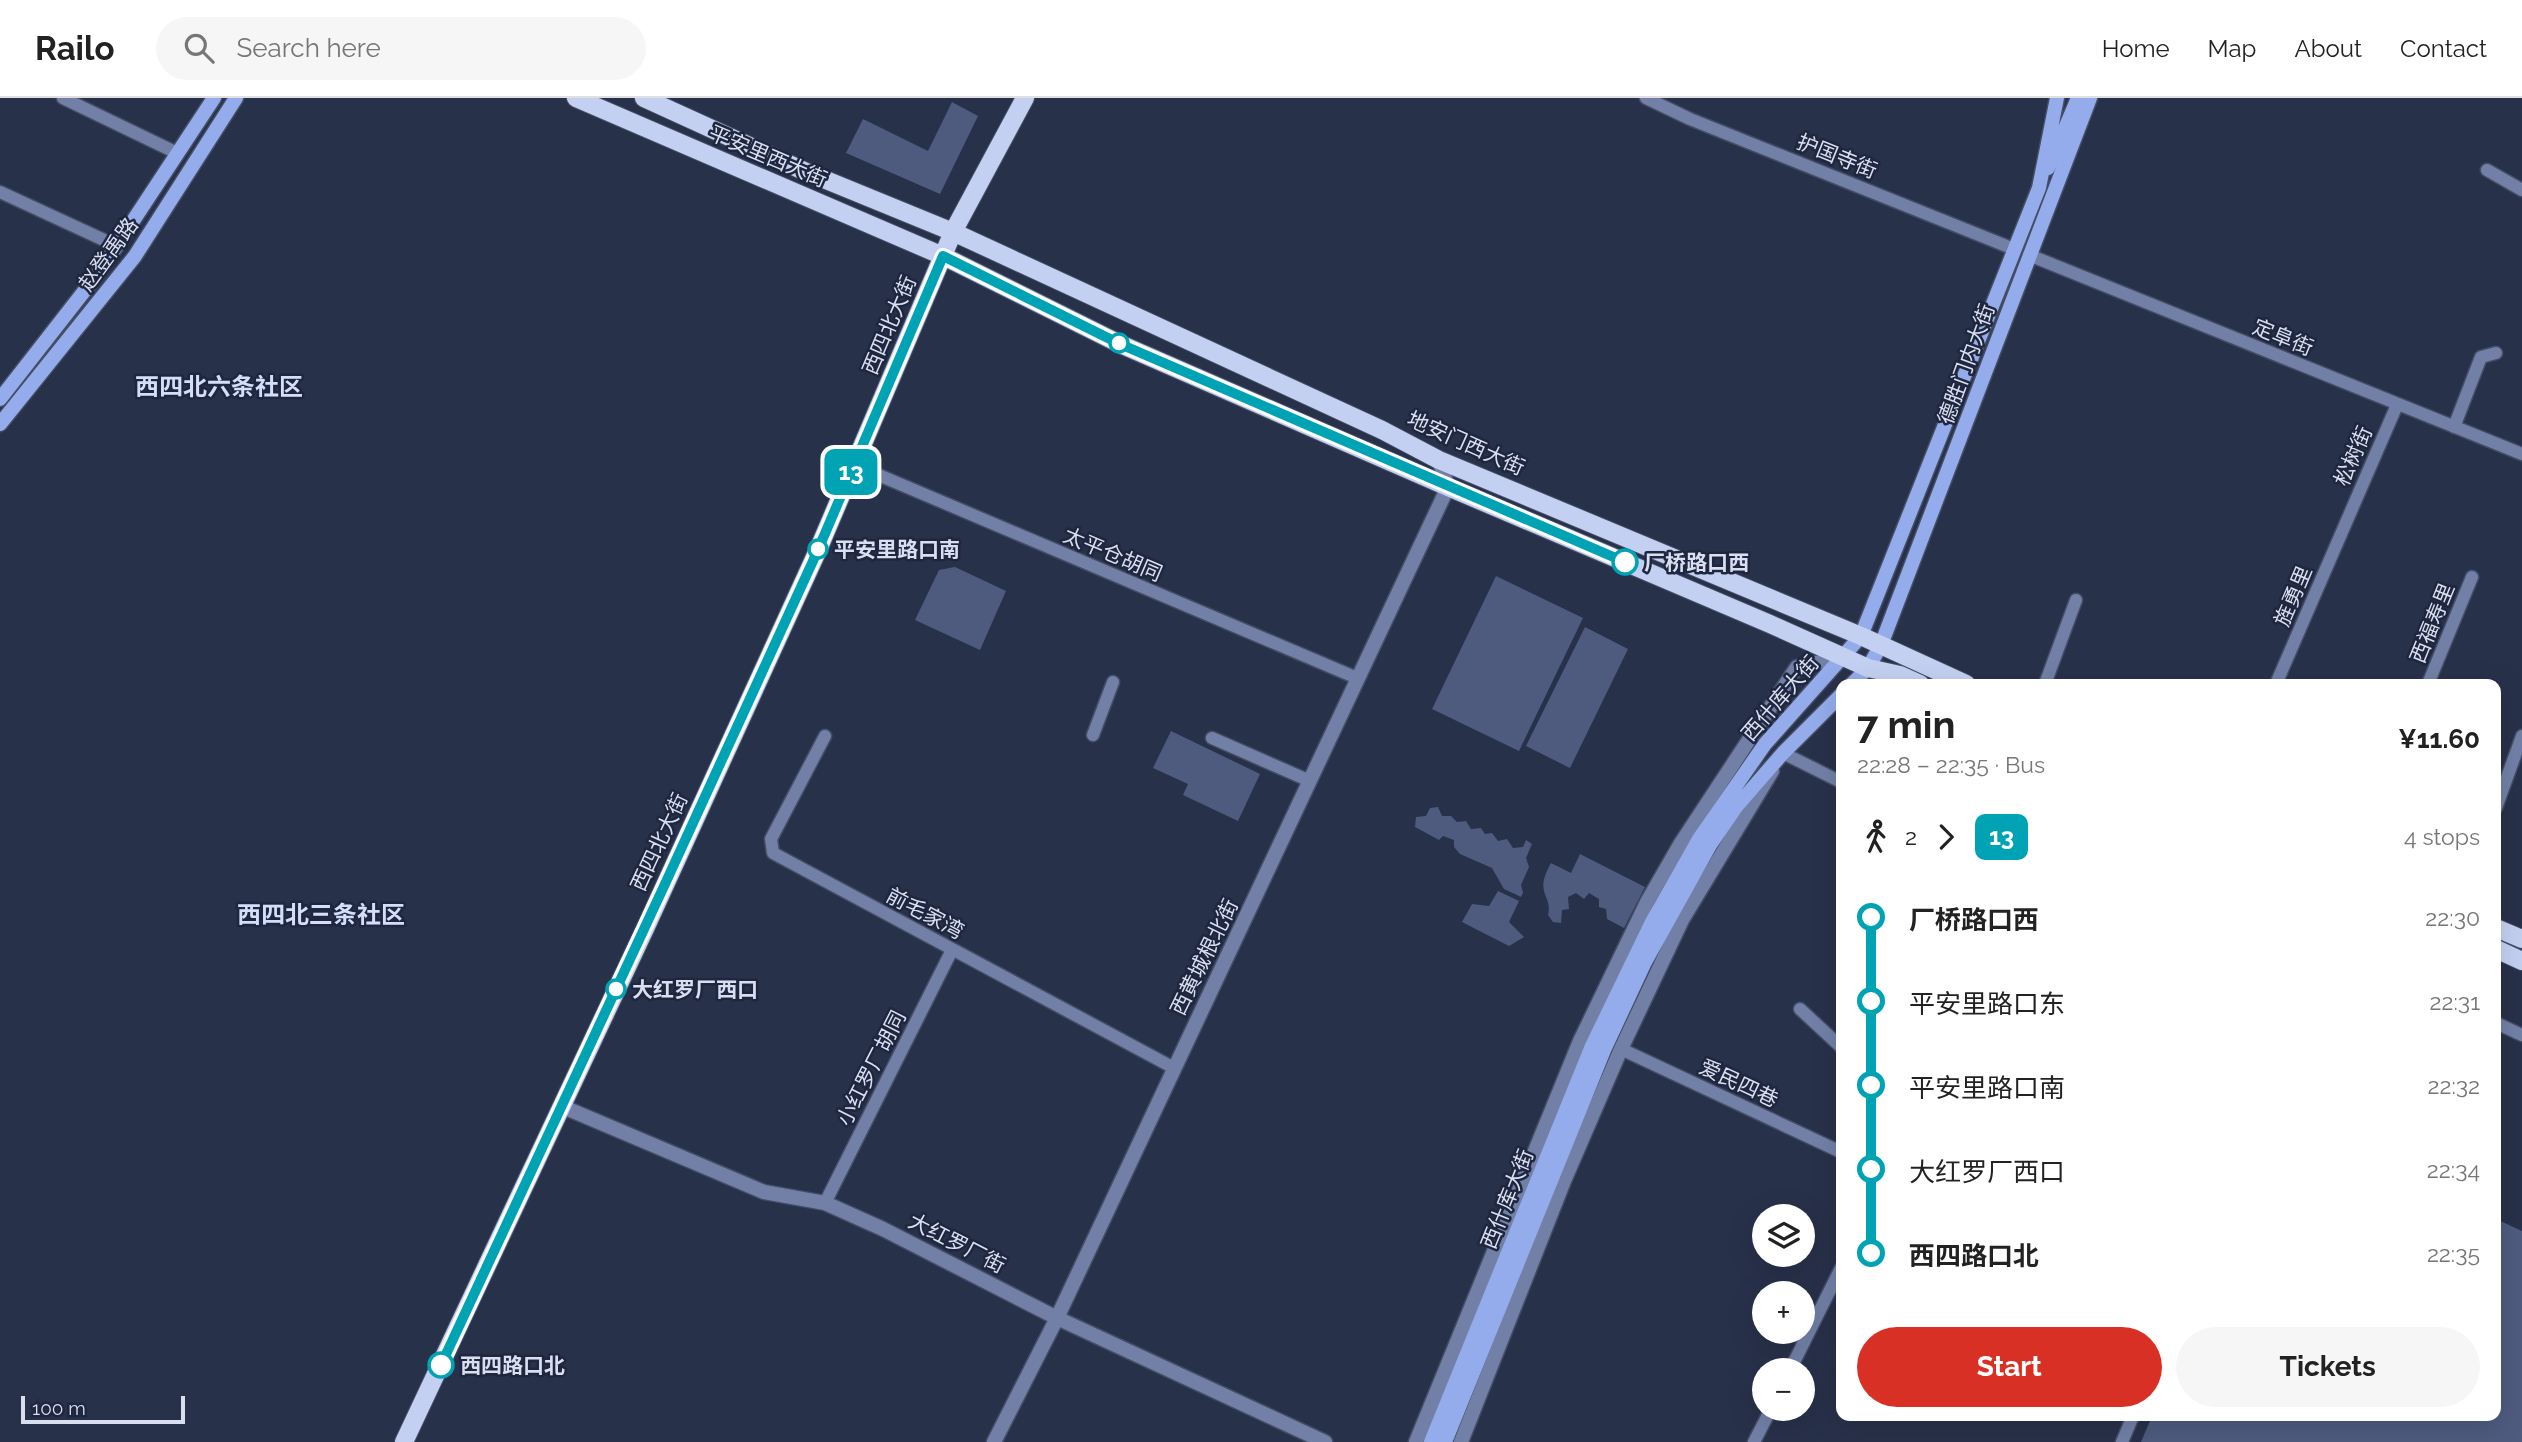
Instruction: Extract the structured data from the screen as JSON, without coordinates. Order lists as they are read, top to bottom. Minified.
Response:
{"streets":{"main road":["平安里西大街","赵登禹路","西四北大街","德胜门内大街","地安门西大街","西什库大街"],"street":["护国寺街","定阜街","松树街","太平仓胡同","旌勇里","西福寿里","前毛家湾","西黄城根北街","小红罗厂胡同","爱民四巷","大红罗厂街"]},"crossings":[["平安里西大街","西四北大街"],["平安里西大街","地安门西大街"],["护国寺街","德胜门内大街"],["西四北大街","地安门西大街"],["西四北大街","太平仓胡同"],["西四北大街","大红罗厂街"],["定阜街","德胜门内大街"],["定阜街","松树街"],["德胜门内大街","地安门西大街"],["德胜门内大街","西什库大街"],["松树街","旌勇里"],["太平仓胡同","西黄城根北街"],["西什库大街","爱民四巷"],["前毛家湾","西黄城根北街"],["前毛家湾","小红罗厂胡同"],["西黄城根北街","大红罗厂街"],["小红罗厂胡同","大红罗厂街"]],"districts":["西四北六条社区","西四北三条社区"],"places":["平安里路口南","厂桥路口西","大红罗厂西口","西四路口北"],"lines":["bus line 13"],"scale_bar":"100 m","page":{"header":"Railo","search":"Search here","nav":["Home","Map","About","Contact"],"on_map":"13","heading":["7 min","22:28 – 22:35 · Bus","¥11.60"],"legs":["2","13","4 stops"],"list":[{"name":"厂桥路口西","value":"22:30"},{"name":"平安里路口东","value":"22:31"},{"name":"平安里路口南","value":"22:32"},{"name":"大红罗厂西口","value":"22:34"},{"name":"西四路口北","value":"22:35"}],"map_buttons":["+","−"],"buttons":["Start","Tickets"],"scale":"100 m"}}
